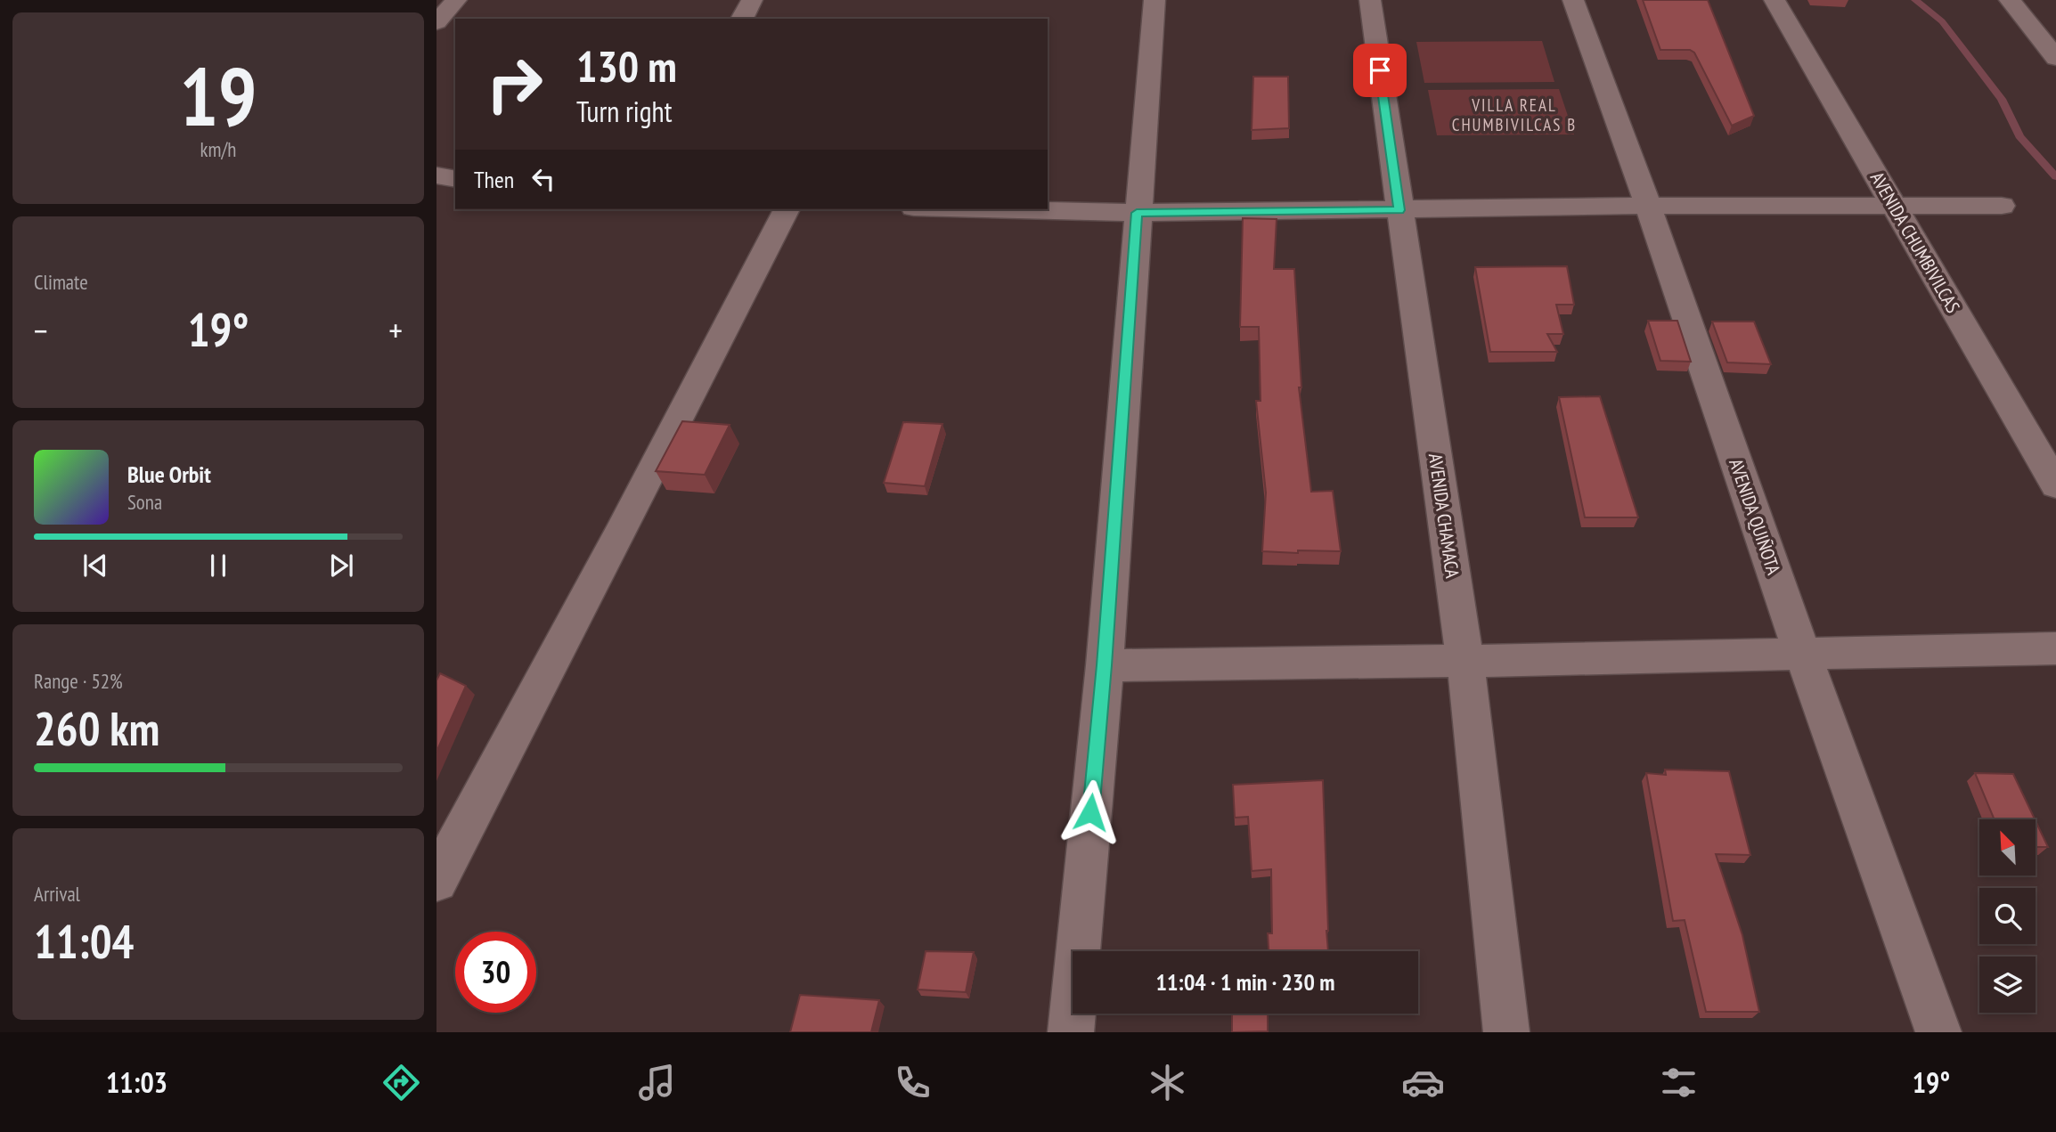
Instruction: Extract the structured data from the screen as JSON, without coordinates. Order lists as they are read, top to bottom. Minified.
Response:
{"streets":{"street":["AVENIDA CHUMBIVILCAS","AVENIDA CHAMACA","AVENIDA QUIÑOTA"]},"districts":["VILLA REAL CHUMBIVILCAS B"],"north":"top left","page":{"tile":[["19","km/h"],"Climate",["Range · 52%","260 km"],["Arrival","11:04"]],"turn":["130 m","Turn right"],"then":"Then","heat":["−","19°","+"],"song":["Blue Orbit","Sona"],"limit":"30","trip":"11:04 · 1 min · 230 m","tabs":["11:03","19°"]}}
